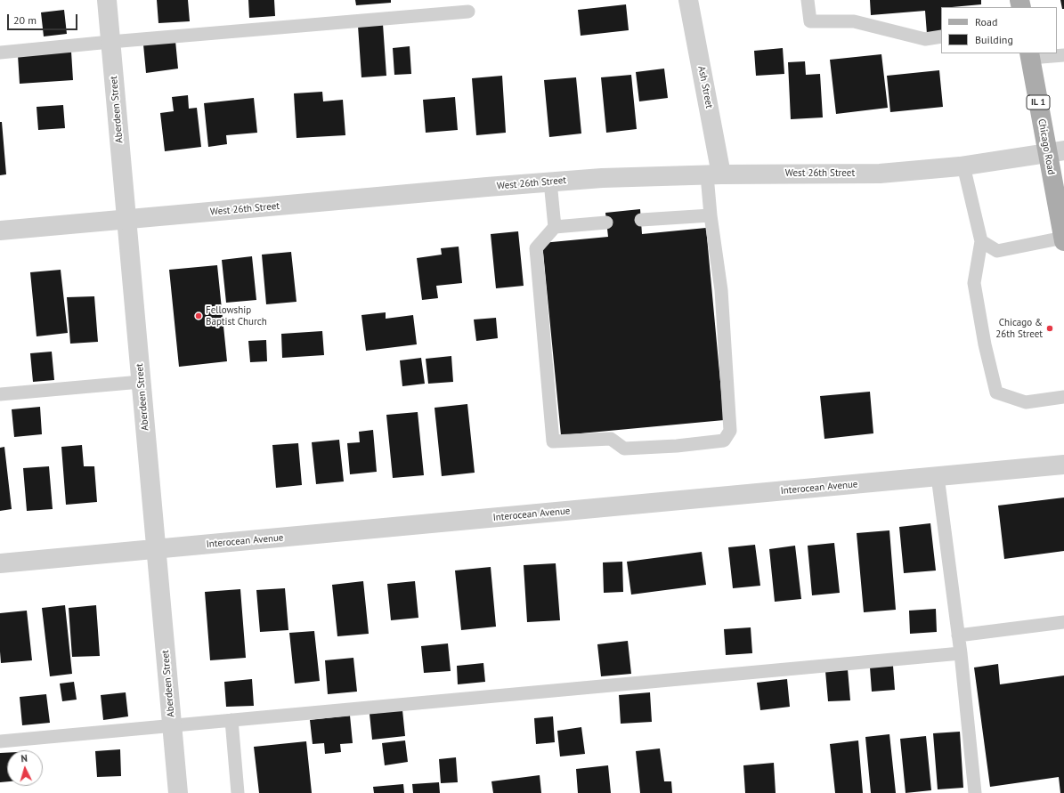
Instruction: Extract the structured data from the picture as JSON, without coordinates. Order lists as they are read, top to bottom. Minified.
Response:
{"streets":{"main road":["IL 1","Chicago Road"],"street":["Ash Street","Aberdeen Street","West 26th Street","Interocean Avenue"]},"crossings":[["Ash Street","West 26th Street"],["Aberdeen Street","West 26th Street"],["Aberdeen Street","Interocean Avenue"],["Chicago Road","West 26th Street"]],"places":["Fellowship Baptist Church","Chicago & 26th Street"],"legend":["Road","Building"],"scale_bar":"20 m","north":"top"}
